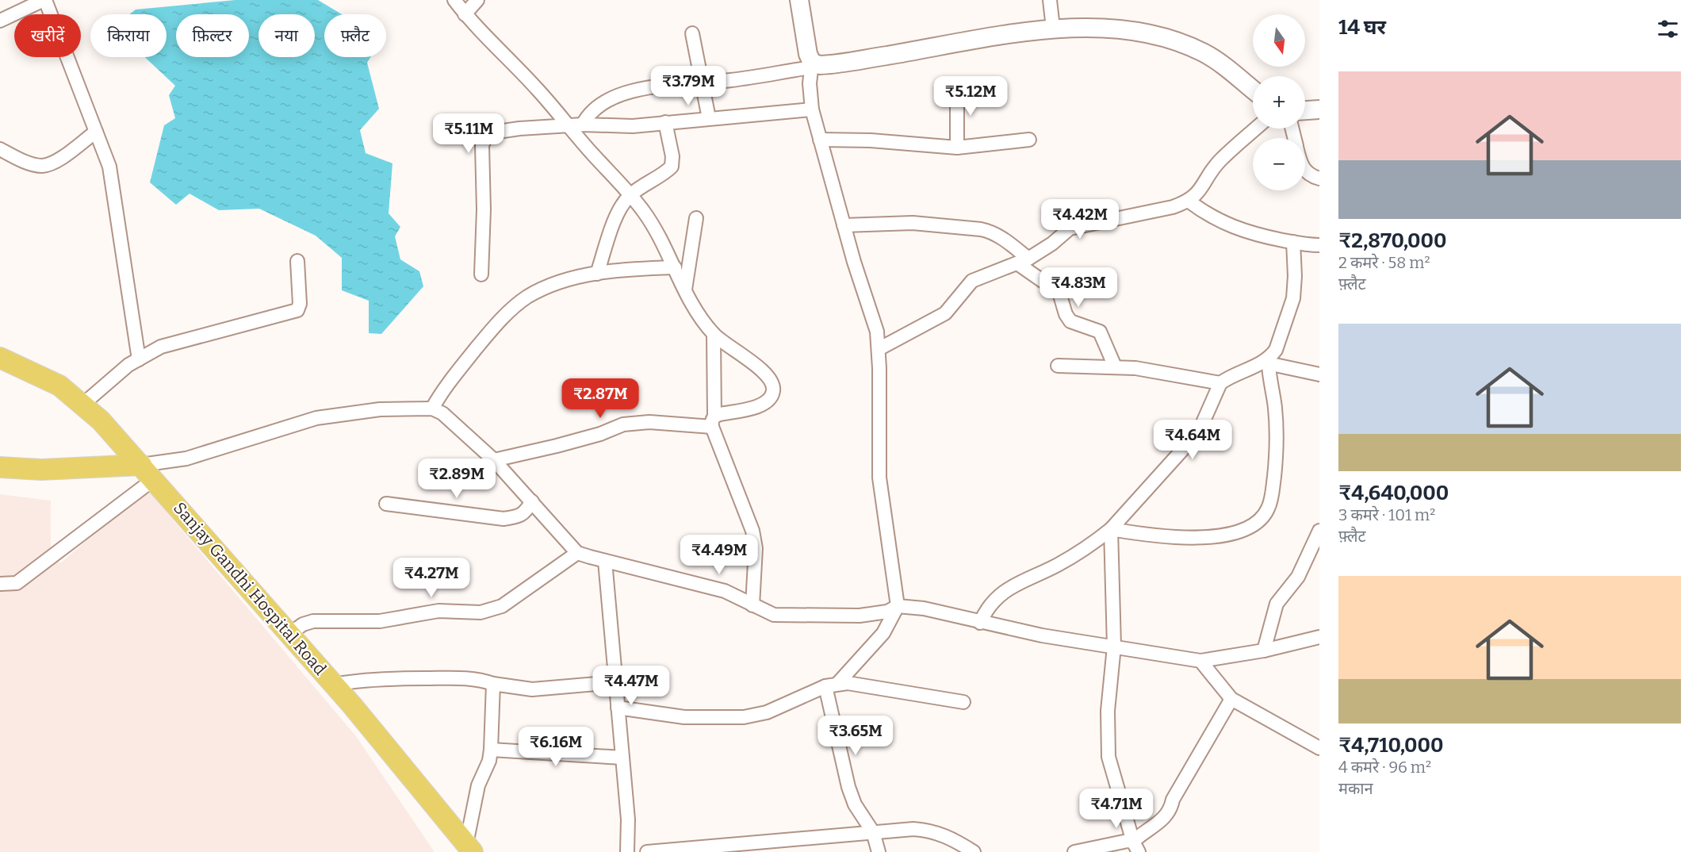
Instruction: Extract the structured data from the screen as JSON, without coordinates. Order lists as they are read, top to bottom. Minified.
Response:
{"streets":{"main road":["Sanjay Gandhi Hospital Road"]},"north":"bottom","page":{"heading":"14 घर","map_buttons":["+","−"],"chip":["खरीदें","किराया","फ़िल्टर","नया","फ़्लैट"],"list":[{"name":"₹2,870,000","note":"2 कमरे · 58 m² · फ़्लैट"},{"name":"₹4,640,000","note":"3 कमरे · 101 m² · फ़्लैट"},{"name":"₹4,710,000","note":"4 कमरे · 96 m² · मकान"}],"price":["₹3.79M","₹5.12M","₹5.11M","₹4.42M","₹4.83M","₹2.87M","₹4.64M","₹2.89M","₹4.49M","₹4.27M","₹4.47M","₹3.65M","₹6.16M","₹4.71M"]}}
